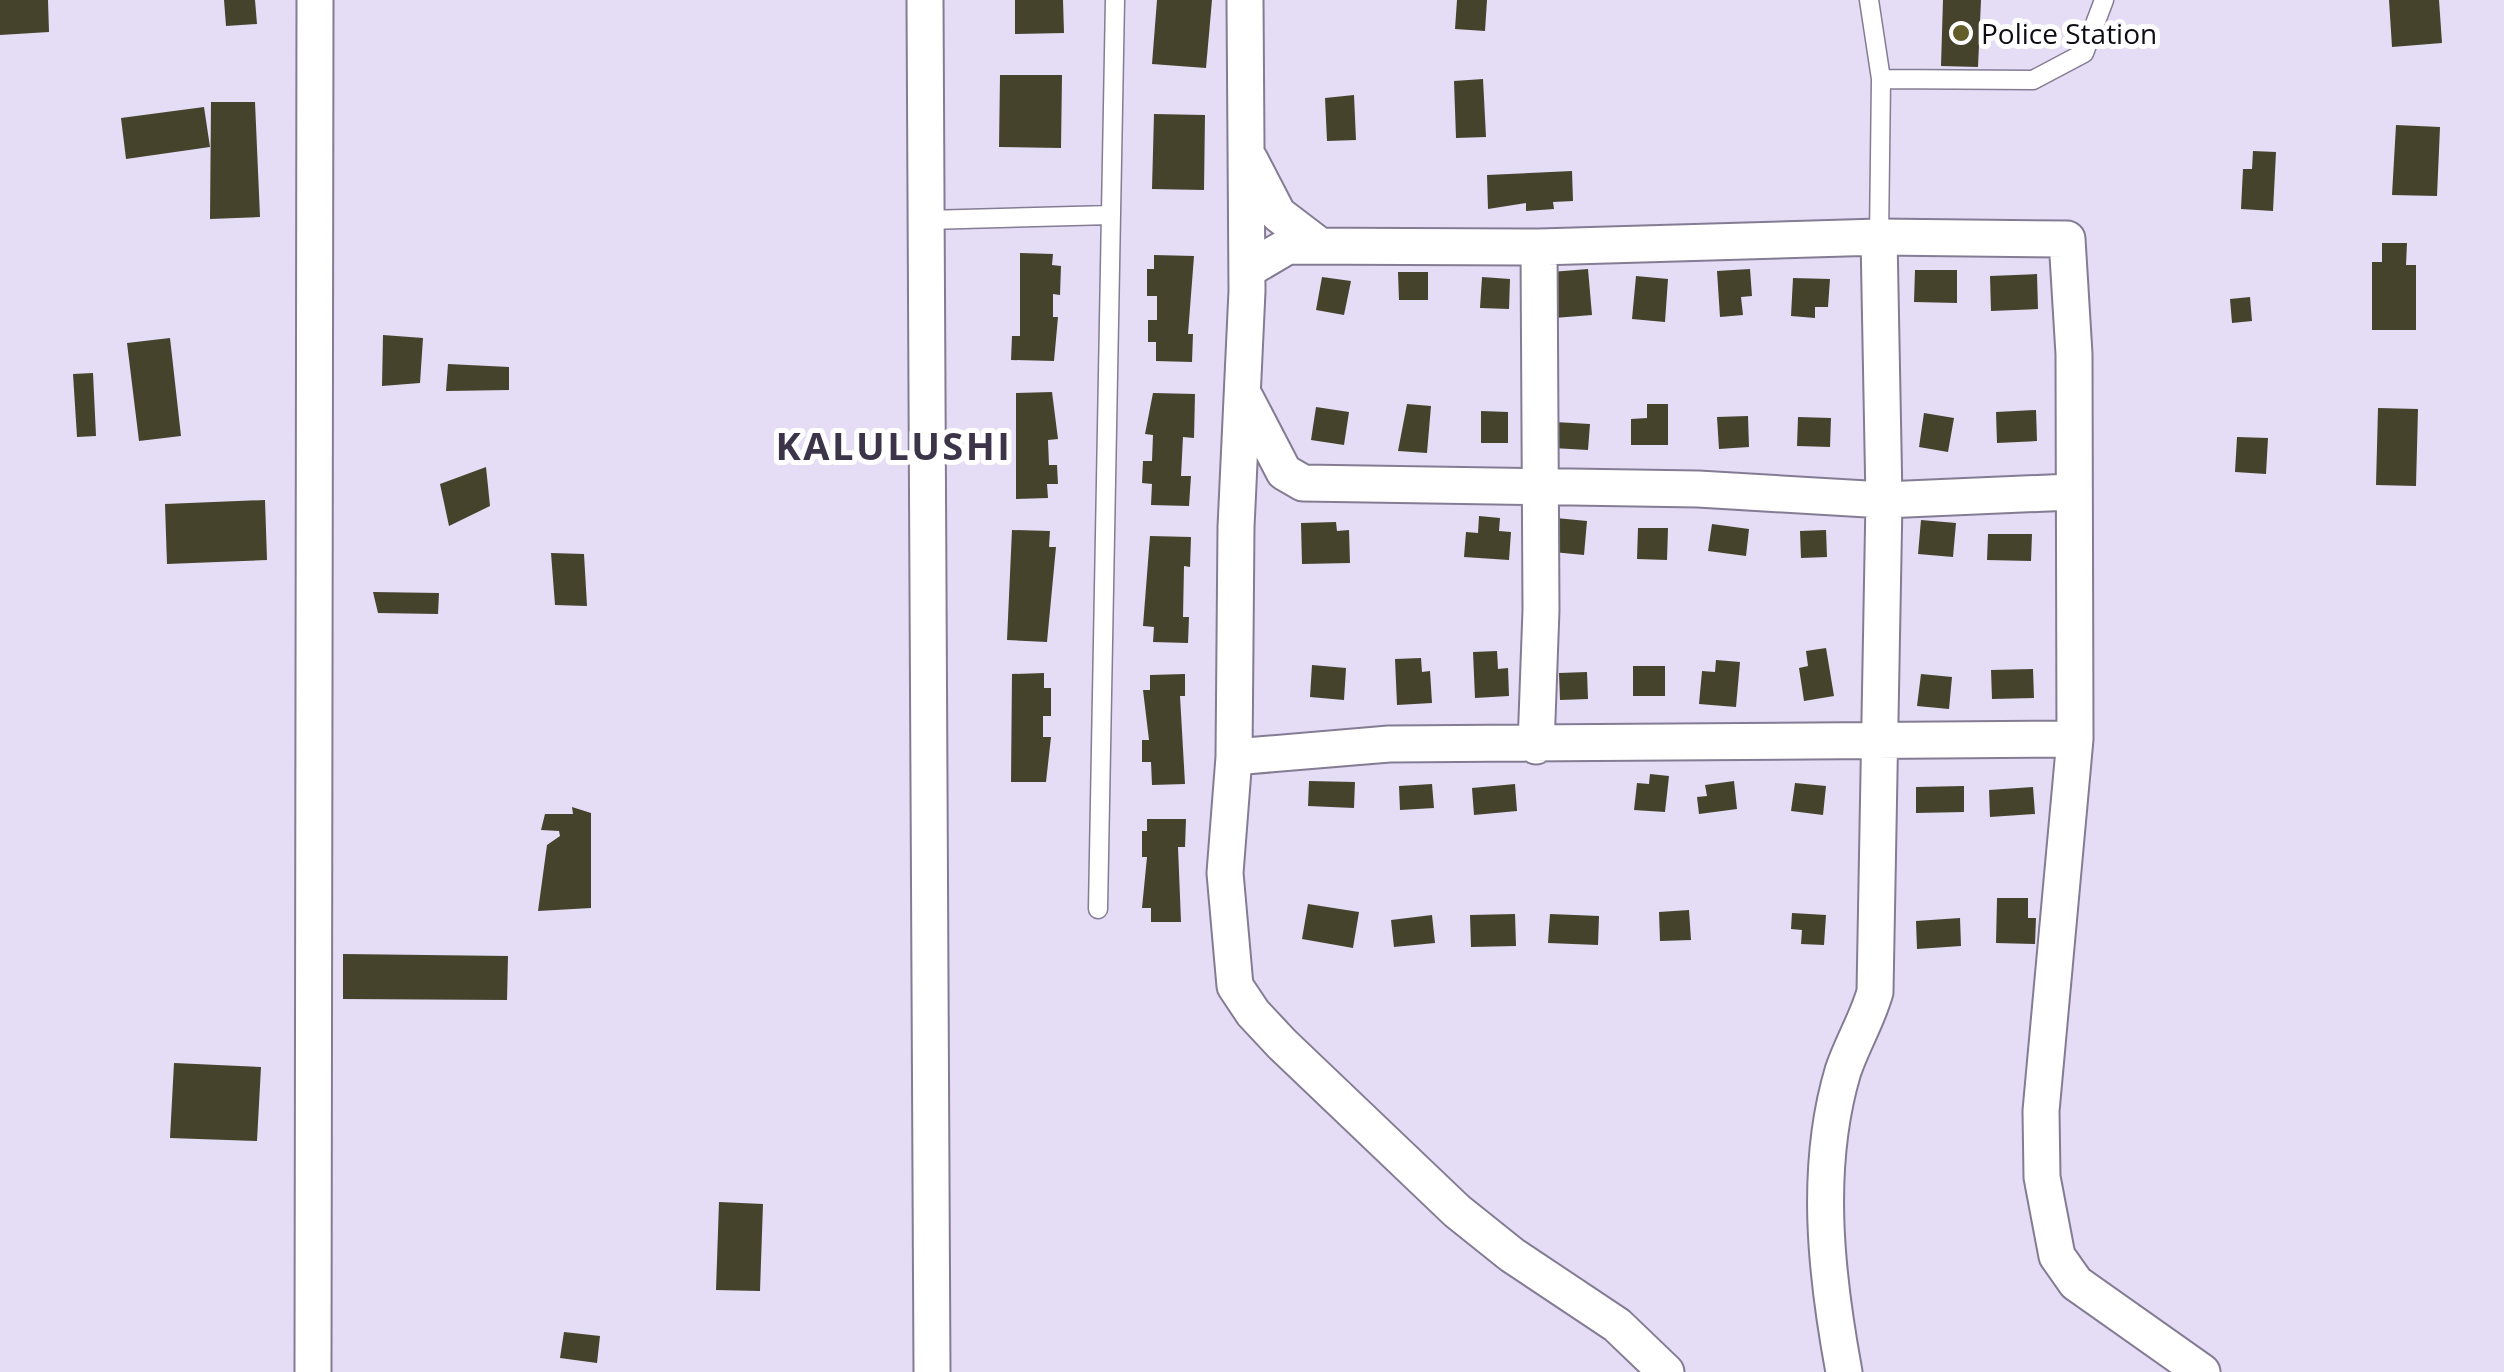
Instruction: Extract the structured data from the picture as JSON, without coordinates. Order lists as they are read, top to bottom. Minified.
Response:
{"districts":["KALULUSHI"],"places":["Police Station"]}
